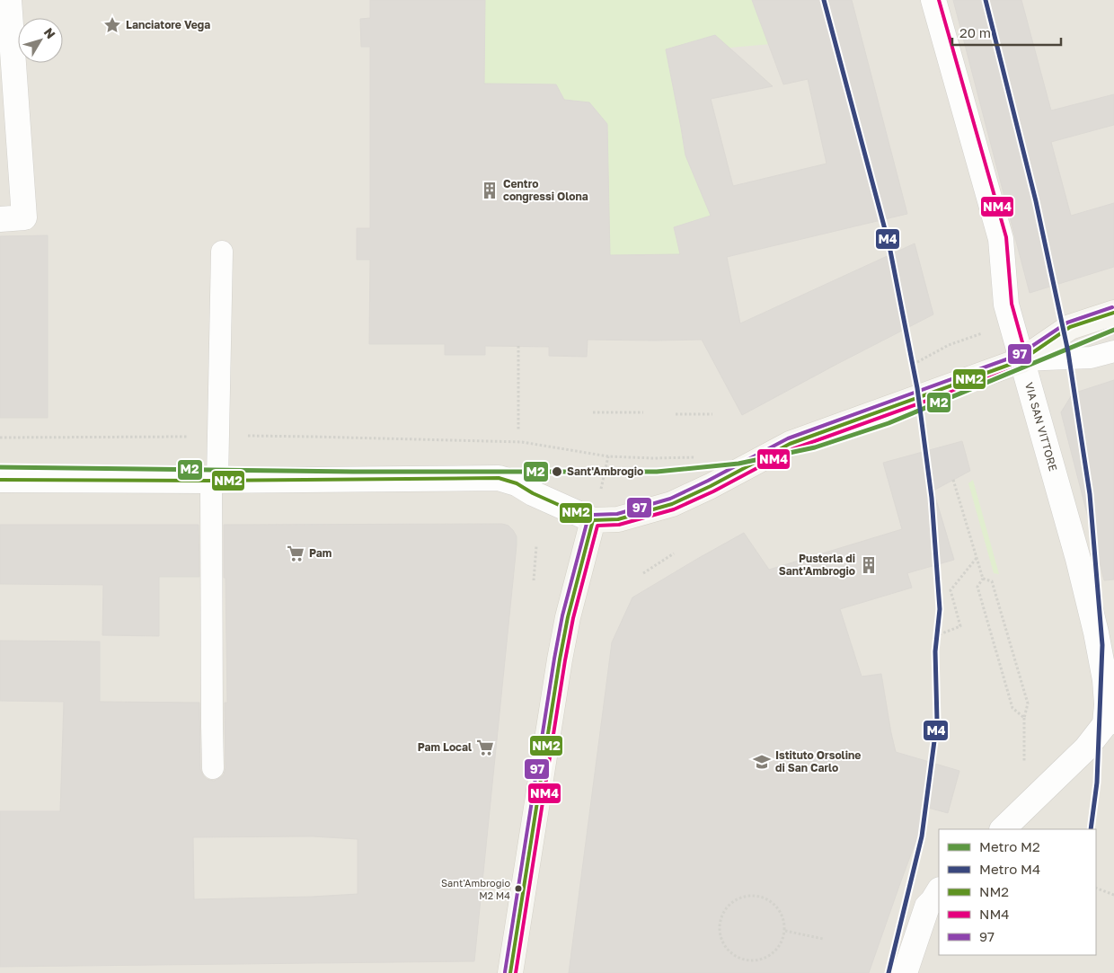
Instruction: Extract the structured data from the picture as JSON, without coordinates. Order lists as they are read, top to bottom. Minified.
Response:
{"streets":{"street":["VIA SAN VITTORE"]},"places":{"place":["Lanciatore Vega"],"building":["Centro congressi Olona","Pusterla di Sant'Ambrogio"],"other":["Sant'Ambrogio","Sant'Ambrogio M2 M4"],"supermarket":["Pam","Pam Local"],"school or university":["Istituto Orsoline di San Carlo"]},"lines":["metro line M4","transit line NM4","transit line 97","transit line NM2","metro line M2"],"legend":["Metro M2","Metro M4","NM2","NM4","97"],"scale_bar":"20 m","north":"top right"}
